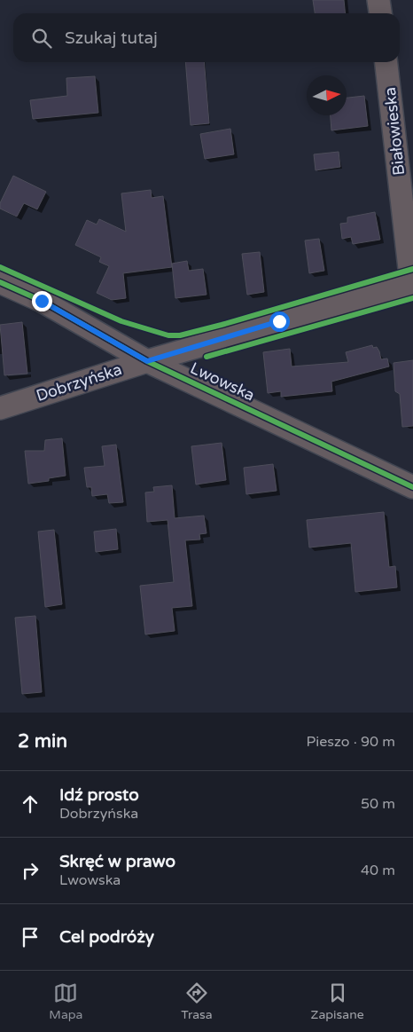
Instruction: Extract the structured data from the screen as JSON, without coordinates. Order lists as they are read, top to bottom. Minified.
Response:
{"streets":{"street":["Białowieska","Lwowska","Dobrzyńska"]},"crossings":[["Białowieska","Dobrzyńska"],["Lwowska","Dobrzyńska"]],"north":"right","page":{"search":"Szukaj tutaj","heading":["2 min","Pieszo · 90 m"],"list":[["Idź prosto","Dobrzyńska","50 m"],["Skręć w prawo","Lwowska","40 m"],"Cel podróży"],"nav":["Mapa","Trasa","Zapisane"]}}
